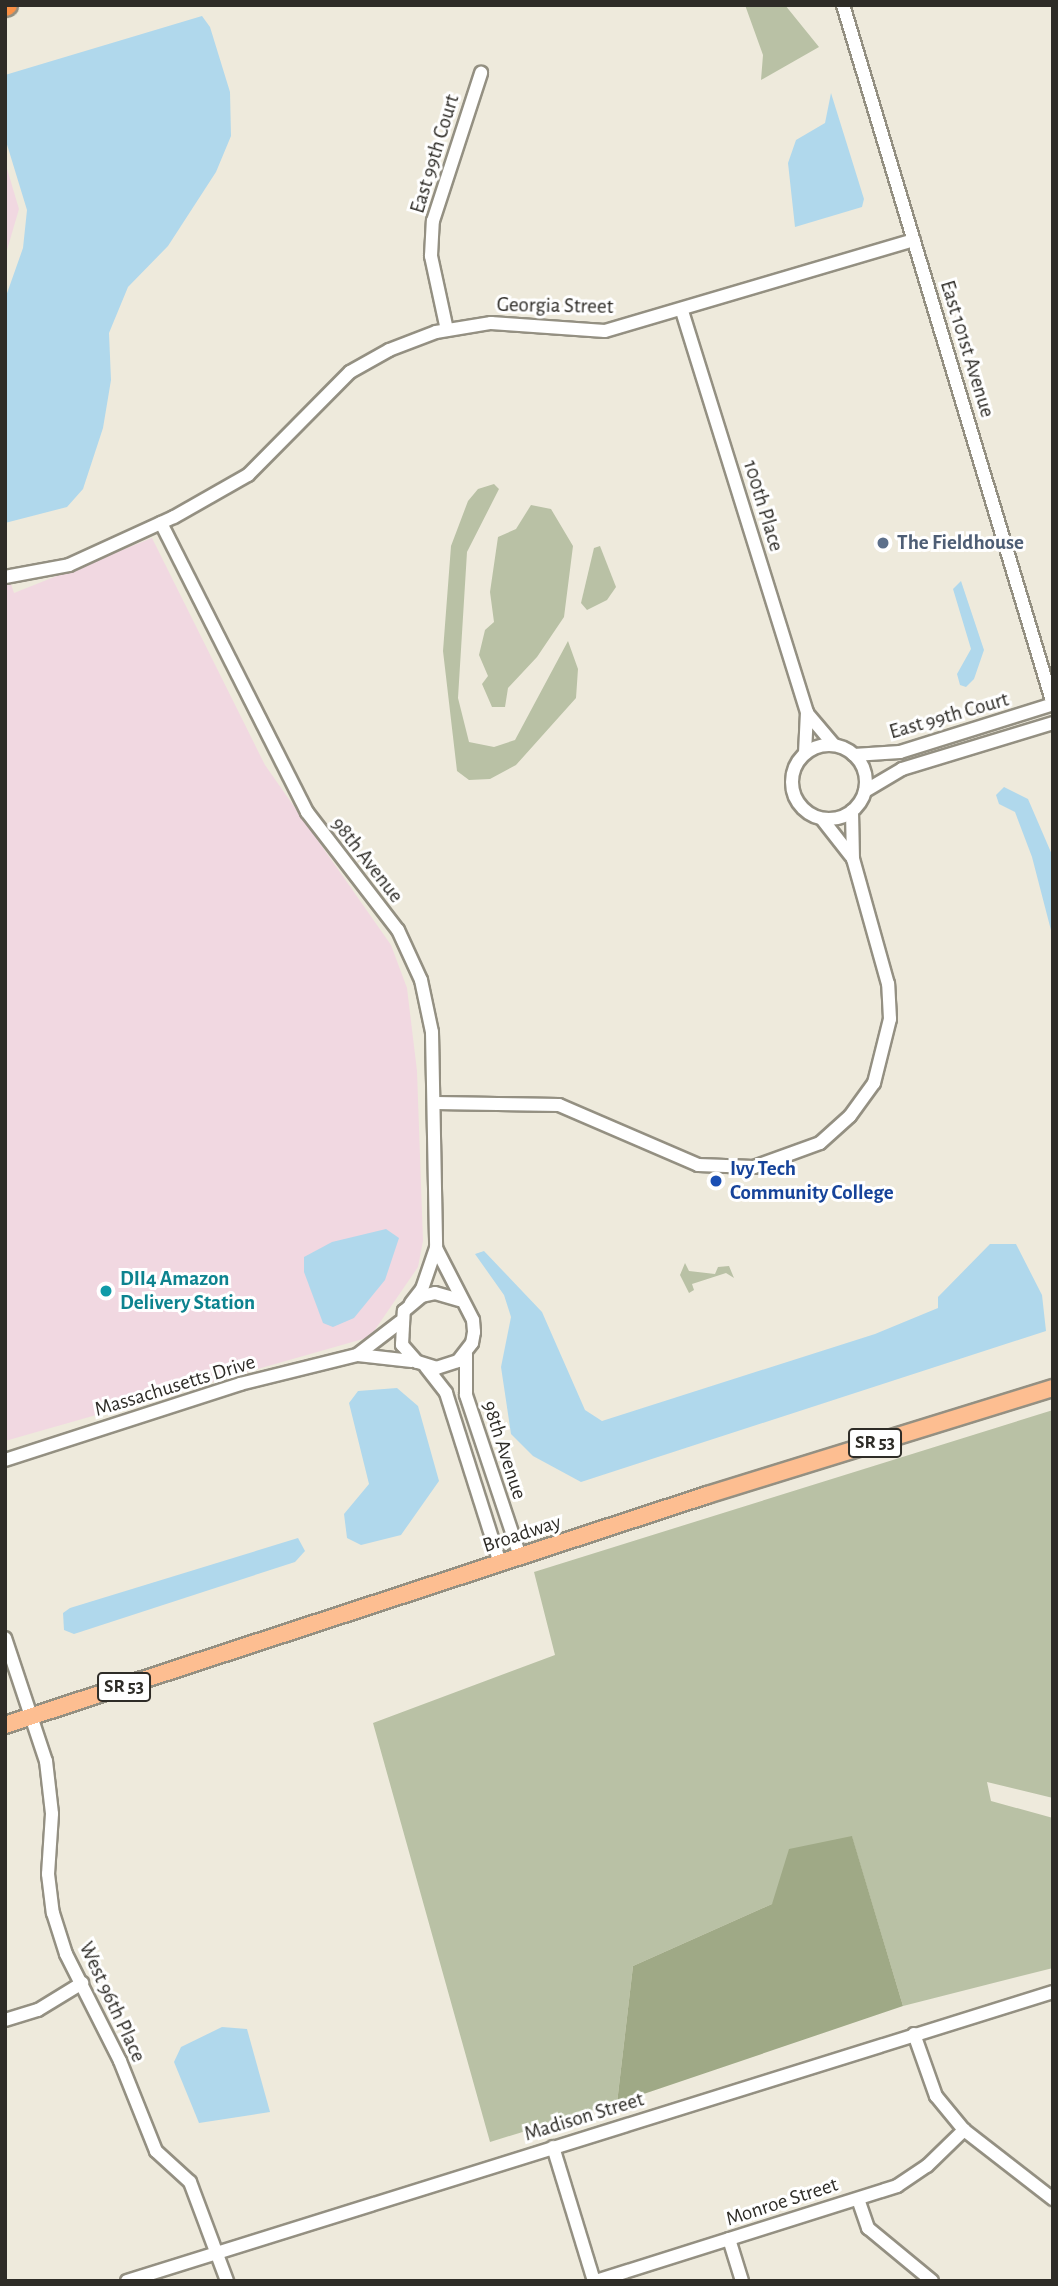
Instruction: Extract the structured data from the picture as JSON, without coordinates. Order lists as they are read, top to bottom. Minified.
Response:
{"streets":{"main road":["SR 53","Broadway"],"street":["East 99th Court","Georgia Street","East 101st Avenue","100th Place","98th Avenue","Massachusetts Drive","West 96th Place","Madison Street","Monroe Street"]},"crossings":[["East 99th Court","Georgia Street"],["East 99th Court","East 101st Avenue"],["East 99th Court","100th Place"],["Georgia Street","East 101st Avenue"],["Georgia Street","100th Place"],["Georgia Street","98th Avenue"],["98th Avenue","Broadway"],["Broadway","West 96th Place"],["West 96th Place","Madison Street"]],"places":["The Fieldhouse","Ivy Tech Community College","DII4 Amazon Delivery Station"]}
